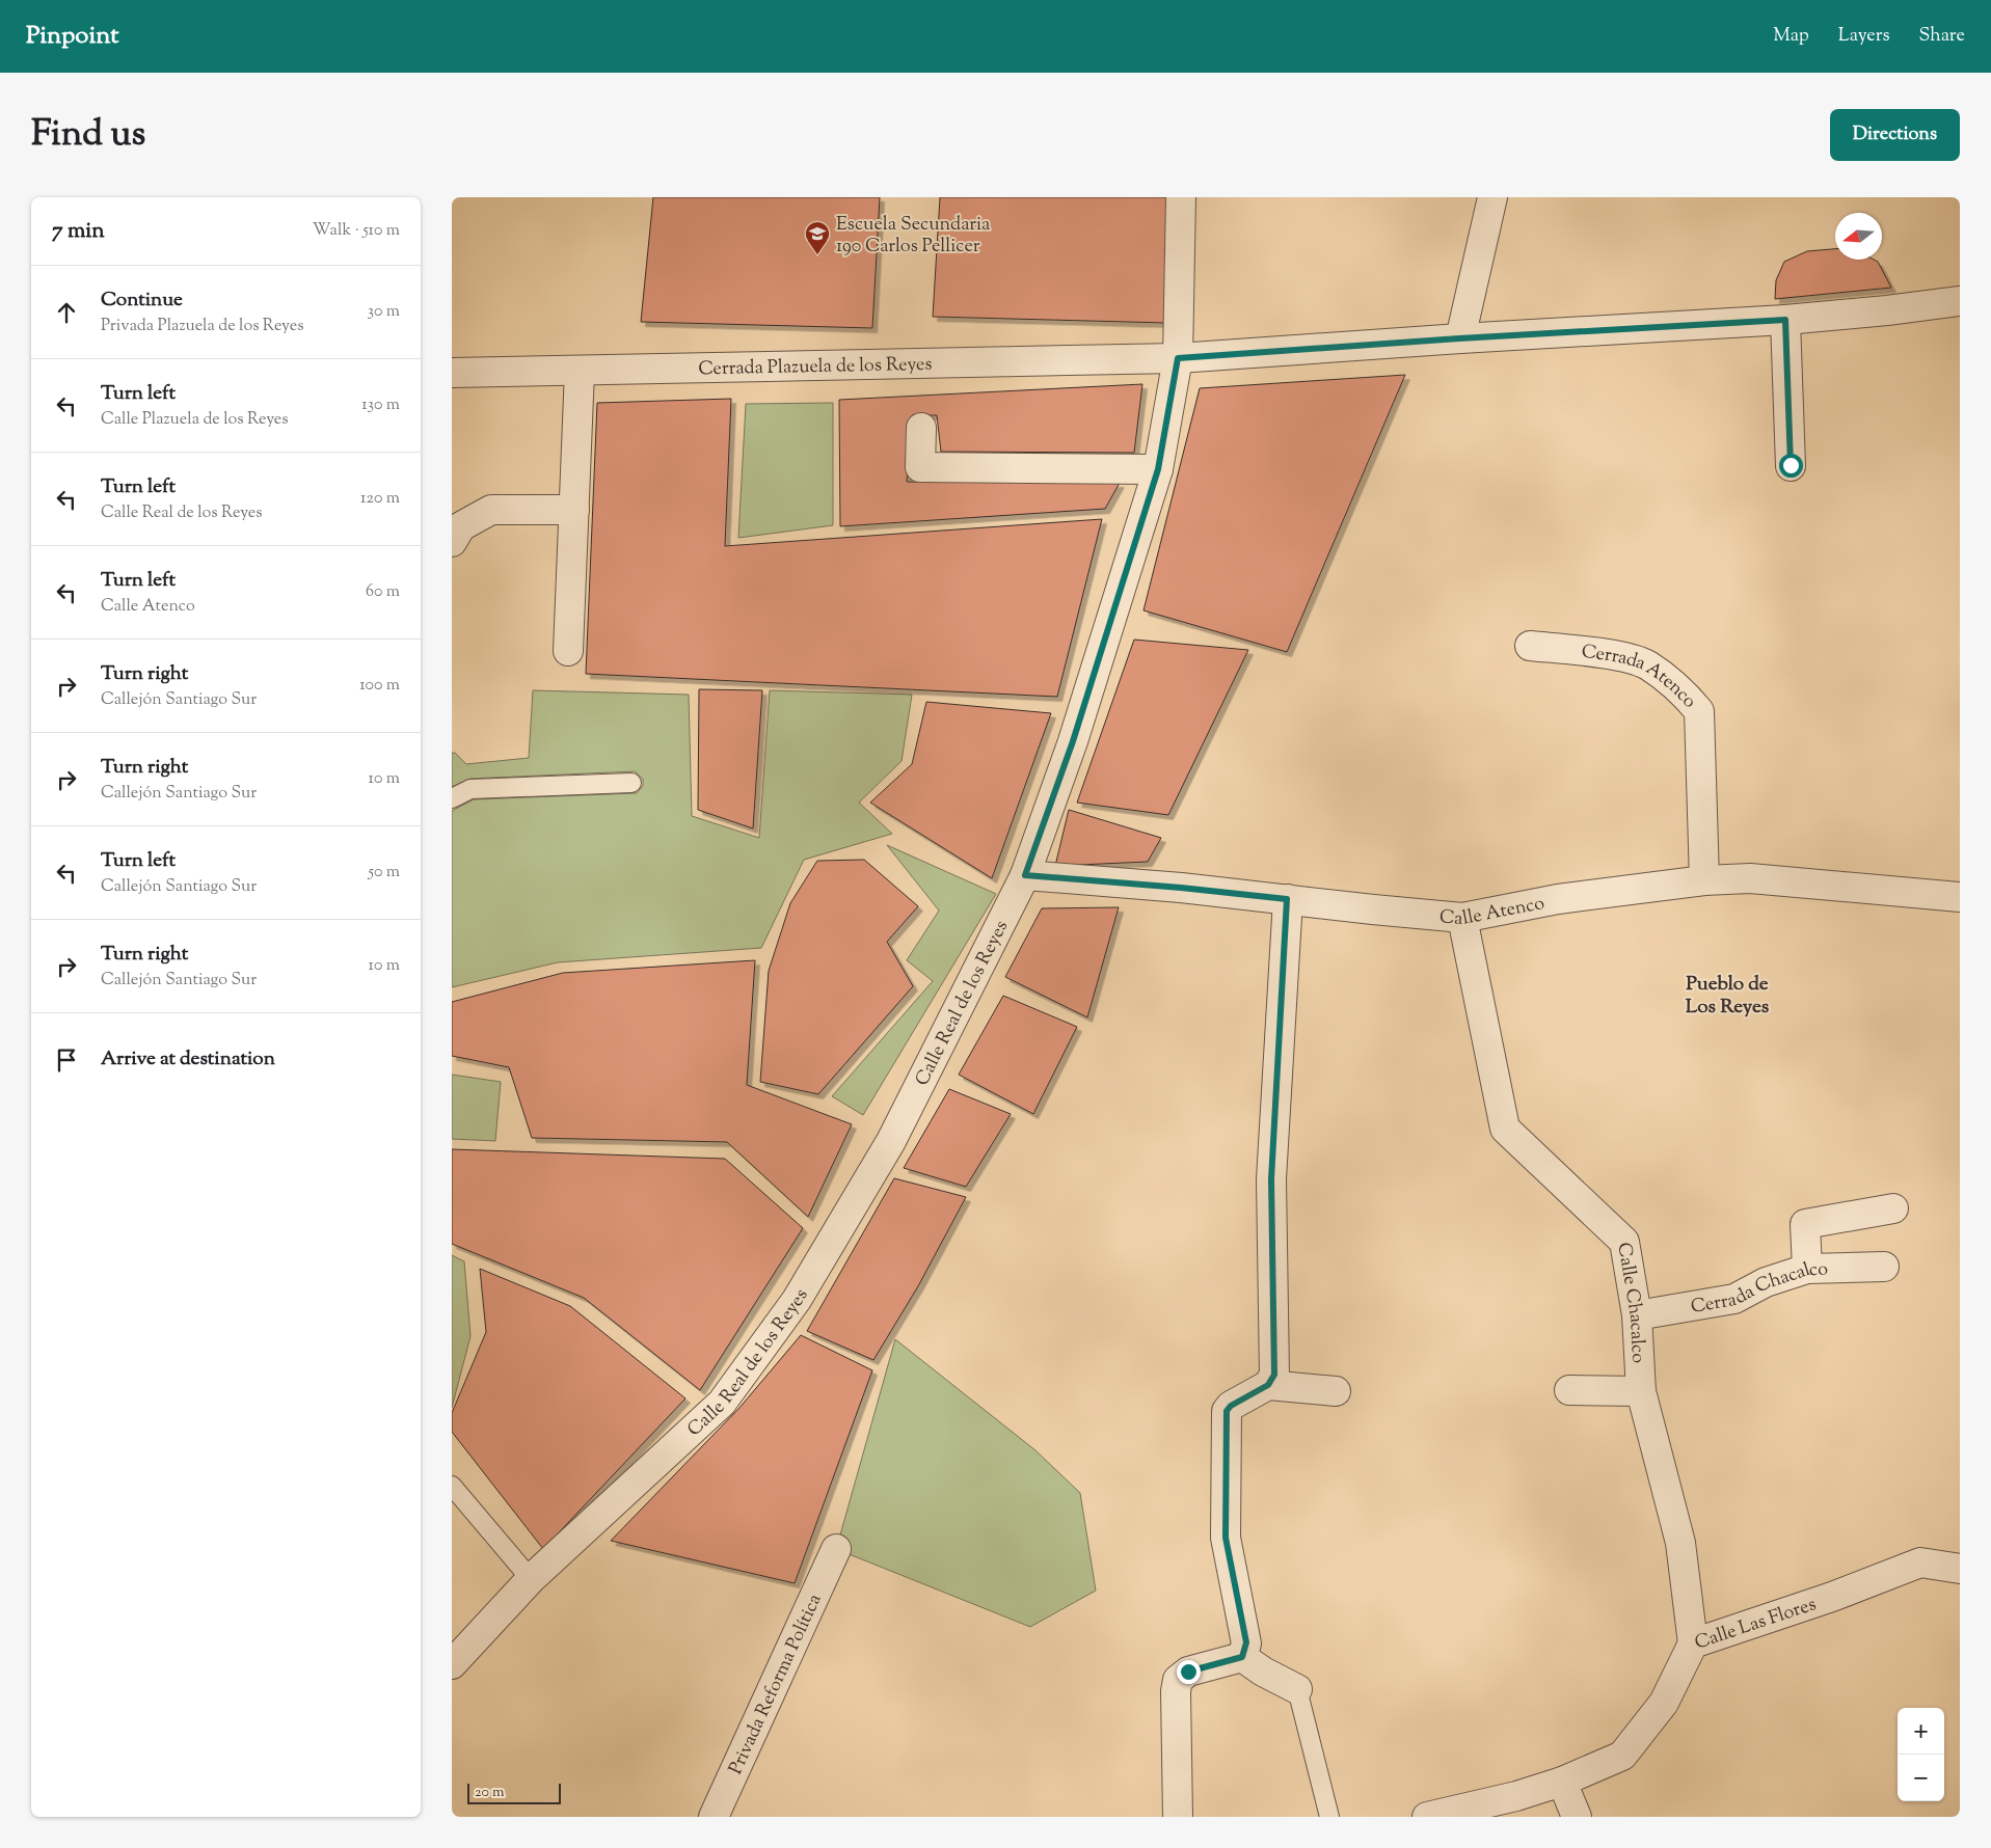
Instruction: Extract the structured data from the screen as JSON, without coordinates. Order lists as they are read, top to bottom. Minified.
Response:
{"streets":{"street":["Cerrada Plazuela de los Reyes","Cerrada Atenco","Calle Atenco","Calle Real de los Reyes","Cerrada Chacalco","Calle Chacalco","Calle Las Flores","Privada Reforma Política"]},"crossings":[["Cerrada Plazuela de los Reyes","Calle Real de los Reyes"],["Cerrada Atenco","Calle Atenco"],["Calle Atenco","Calle Real de los Reyes"],["Calle Atenco","Calle Chacalco"],["Cerrada Chacalco","Calle Chacalco"],["Calle Chacalco","Calle Las Flores"]],"districts":["Pueblo de Los Reyes"],"places":{"school or university":["Escuela Secundaria 190 Carlos Pellicer"]},"scale_bar":"20 m","north":"left","page":{"header":"Pinpoint","nav":["Map","Layers","Share"],"title":"Find us","buttons":"Directions","heading":["7 min","Walk · 510 m"],"list":[["Continue","Privada Plazuela de los Reyes","30 m"],["Turn left","Calle Plazuela de los Reyes","130 m"],["Turn left","Calle Real de los Reyes","120 m"],["Turn left","Calle Atenco","60 m"],["Turn right","Callejón Santiago Sur","100 m"],["Turn right","Callejón Santiago Sur","10 m"],["Turn left","Callejón Santiago Sur","50 m"],["Turn right","Callejón Santiago Sur","10 m"],"Arrive at destination"],"map_buttons":["+","−"],"scale":"20 m"}}
